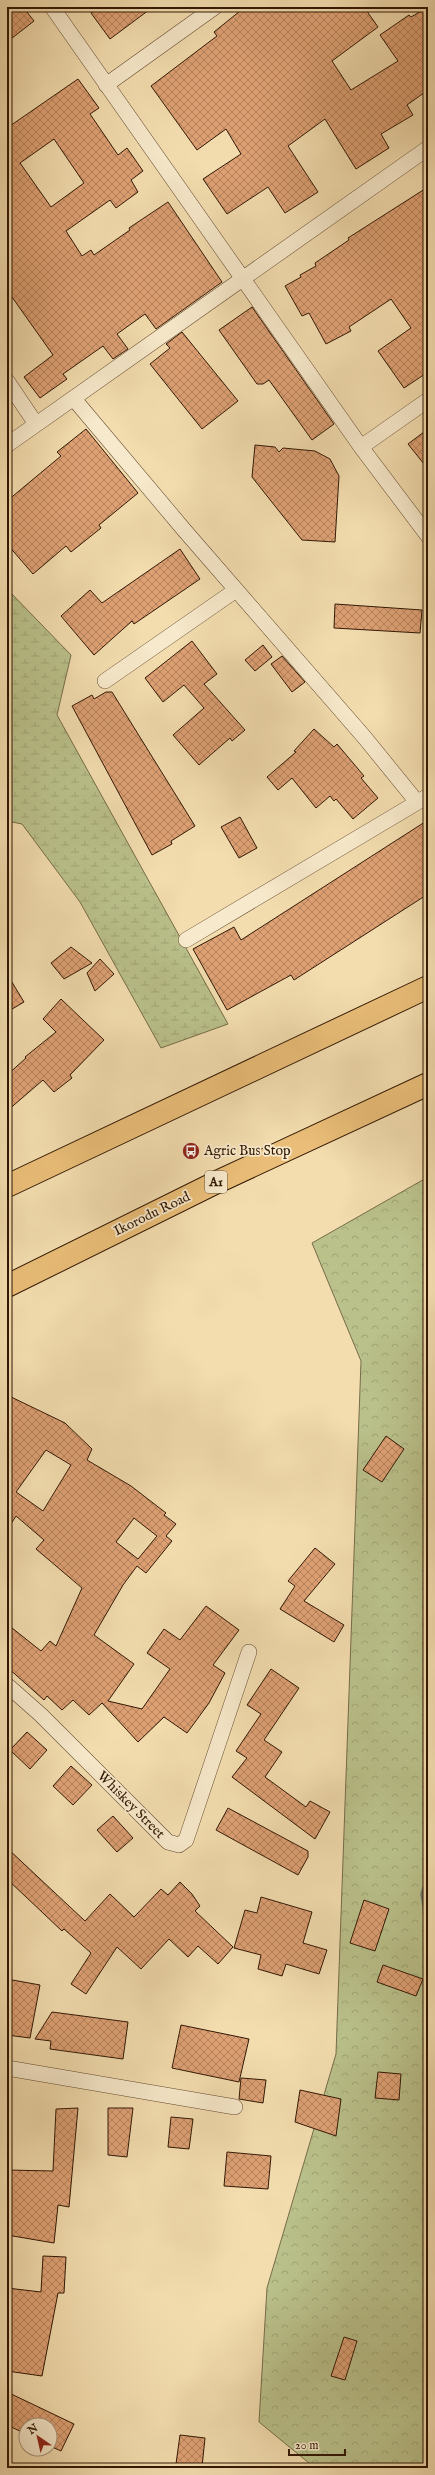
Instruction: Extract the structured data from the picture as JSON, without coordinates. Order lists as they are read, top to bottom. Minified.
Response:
{"streets":{"highway":["A1","Ikorodu Road"],"street":["Whiskey Street"]},"places":{"bus stop":["Agric Bus Stop"]},"scale_bar":"20 m","north":"top left"}
